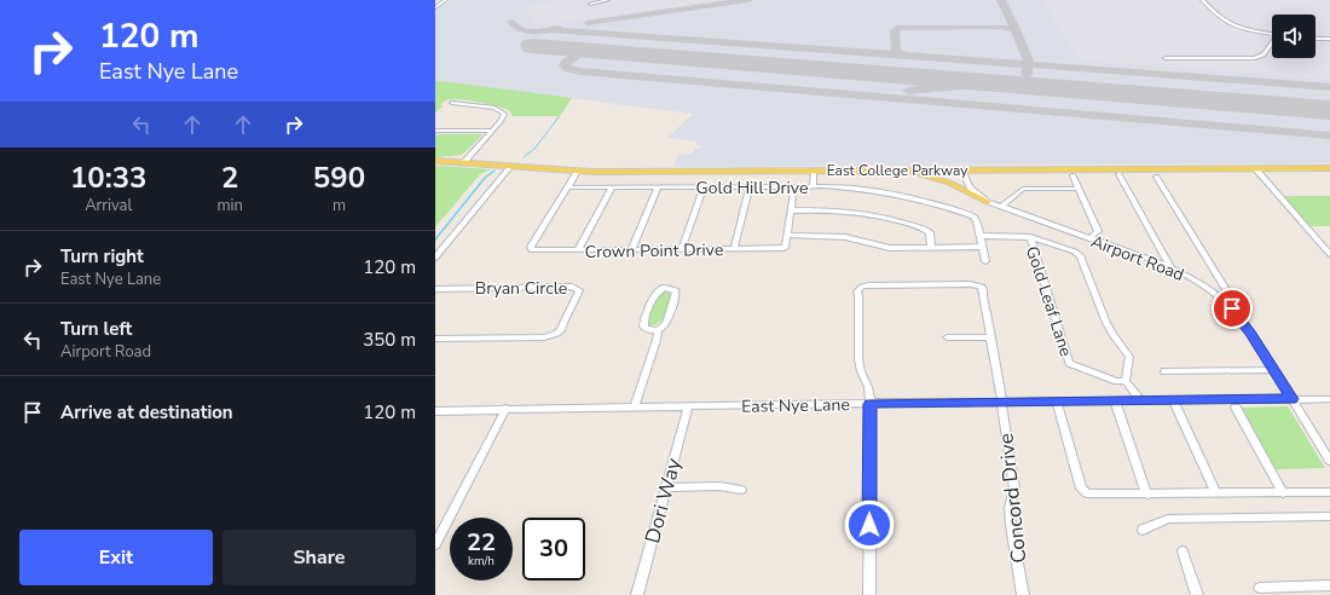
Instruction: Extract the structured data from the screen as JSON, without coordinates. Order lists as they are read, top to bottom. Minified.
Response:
{"streets":{"main road":["East College Parkway"],"street":["Gold Hill Drive","Crown Point Drive","Airport Road","Bryan Circle","Gold Leaf Lane","East Nye Lane","Concord Drive","Dori Way"]},"crossings":[["East College Parkway","Airport Road"],["Gold Hill Drive","Crown Point Drive"],["Gold Hill Drive","Gold Leaf Lane"],["Airport Road","East Nye Lane"],["East Nye Lane","Concord Drive"],["East Nye Lane","Dori Way"]],"page":{"turn":["120 m","East Nye Lane"],"eta":["10:33","Arrival","2","min","590","m"],"list":[{"name":"Turn right","note":"East Nye Lane","value":"120 m"},{"name":"Turn left","note":"Airport Road","value":"350 m"},{"name":"Arrive at destination","value":"120 m"}],"speed":"22 km/h","limit":"30","buttons":["Exit","Share"]}}
